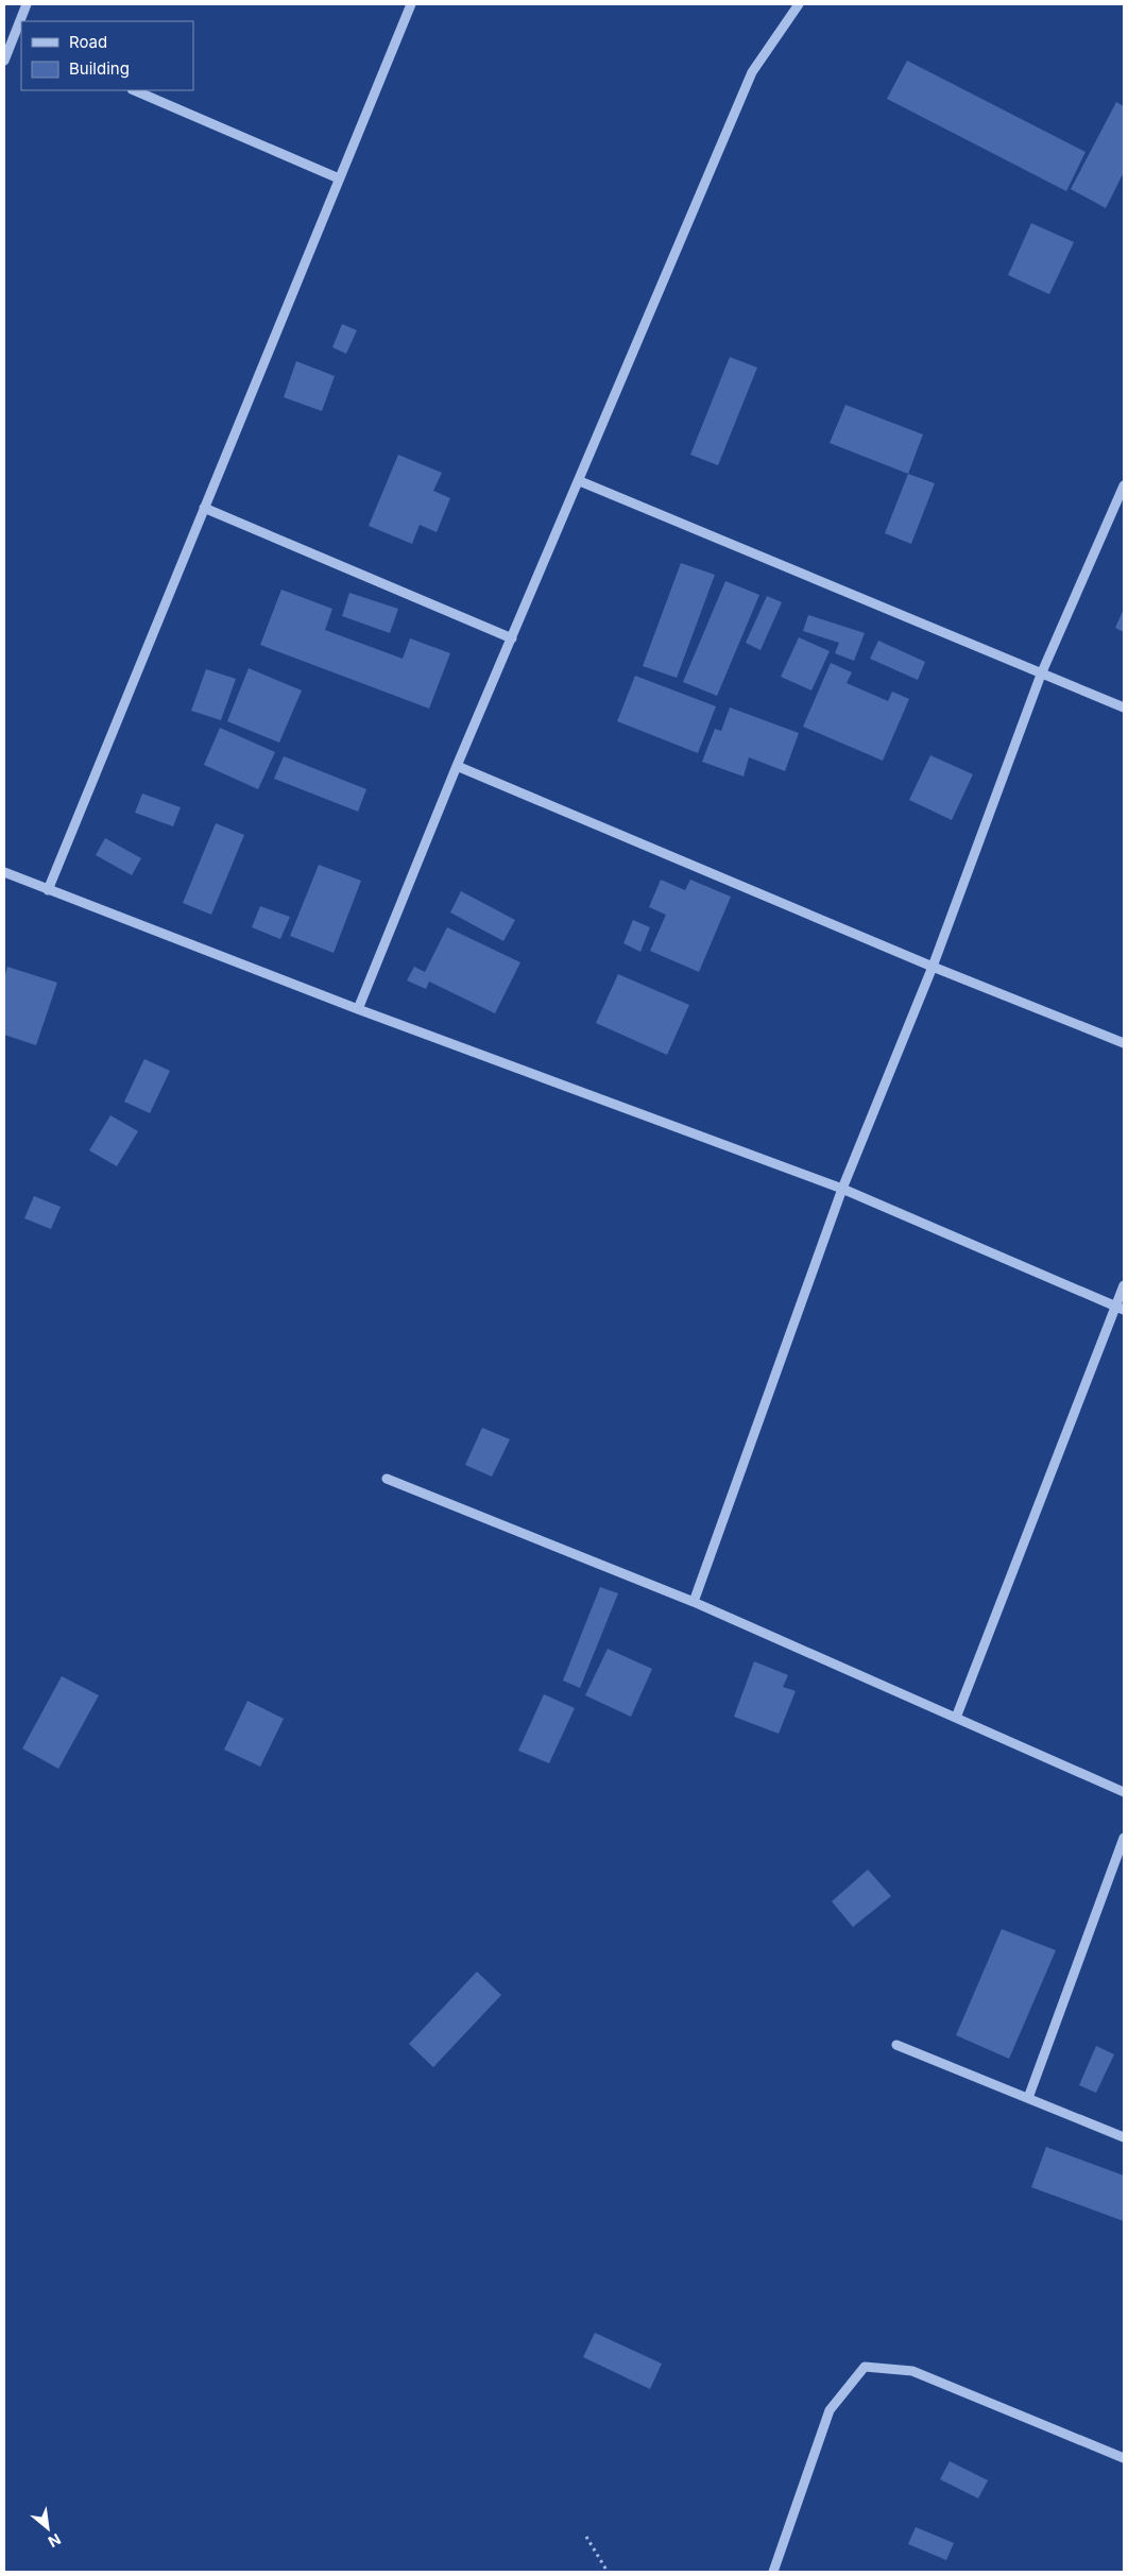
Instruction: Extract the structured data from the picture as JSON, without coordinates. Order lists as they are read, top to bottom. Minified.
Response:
{"legend":["Road","Building"],"north":"bottom right"}
